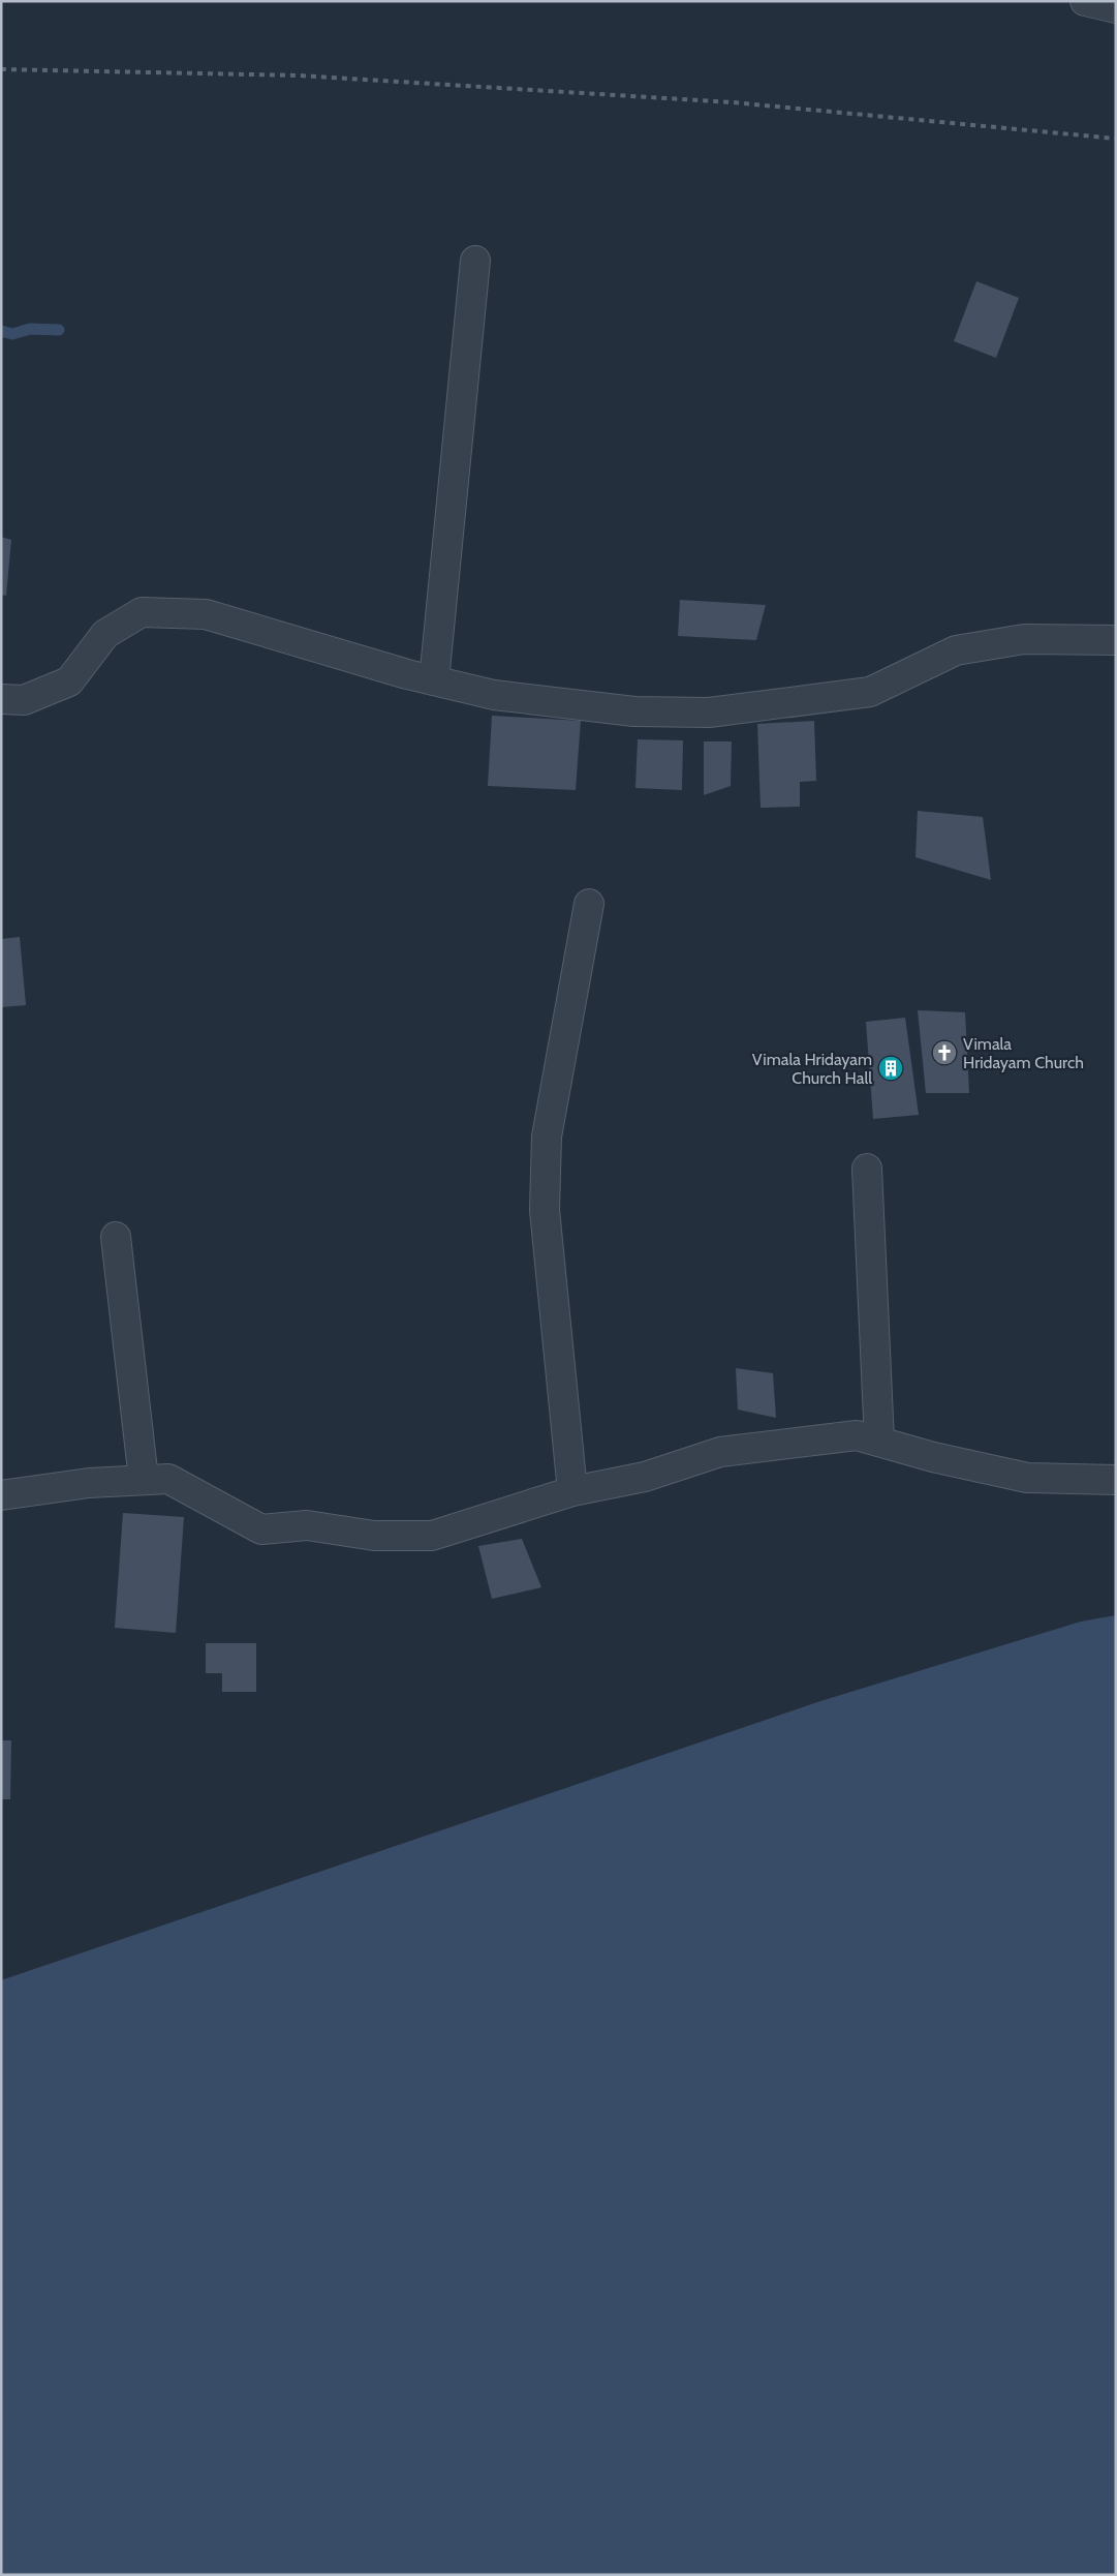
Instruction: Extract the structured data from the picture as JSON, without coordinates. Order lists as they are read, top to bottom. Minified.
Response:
{"places":{"church":["Vimala Hridayam Church"],"building":["Vimala Hridayam Church Hall"]}}
